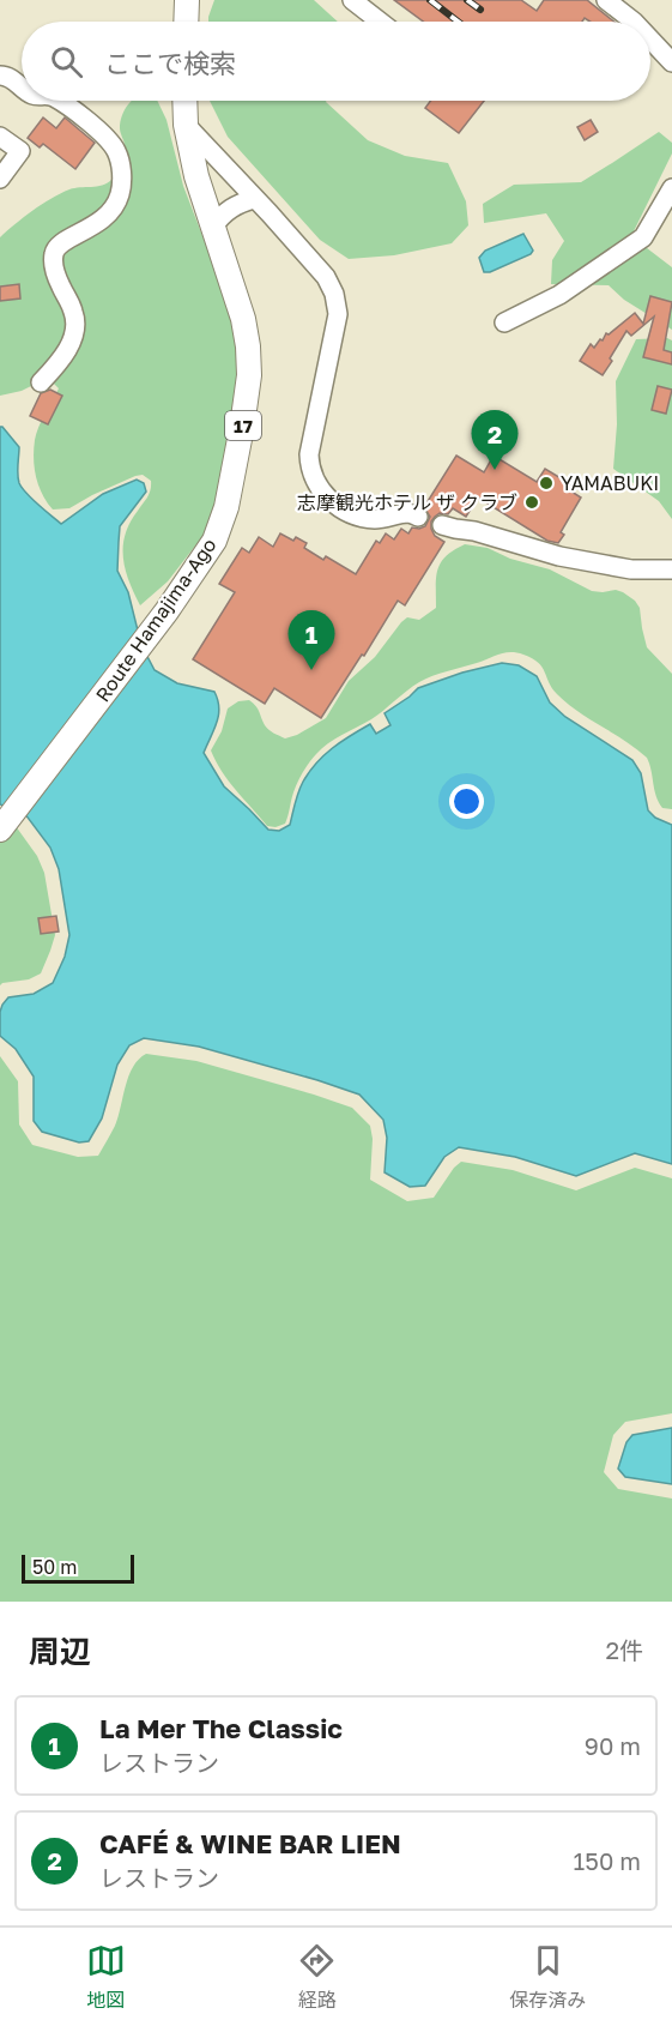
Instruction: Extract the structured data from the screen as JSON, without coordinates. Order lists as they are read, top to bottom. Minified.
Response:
{"streets":{"main road":["17","Route Hamajima-Ago"]},"places":["YAMABUKI","志摩観光ホテル ザ クラブ"],"scale_bar":"50 m","page":{"search":"ここで検索","pins":["2","1"],"scale":"50 m","heading":["周辺","2件"],"list":[{"mark":"1","name":"La Mer The Classic","note":"レストラン","value":"90 m"},{"mark":"2","name":"CAFÉ & WINE BAR LIEN","note":"レストラン","value":"150 m"}],"nav":["地図","経路","保存済み"]}}
